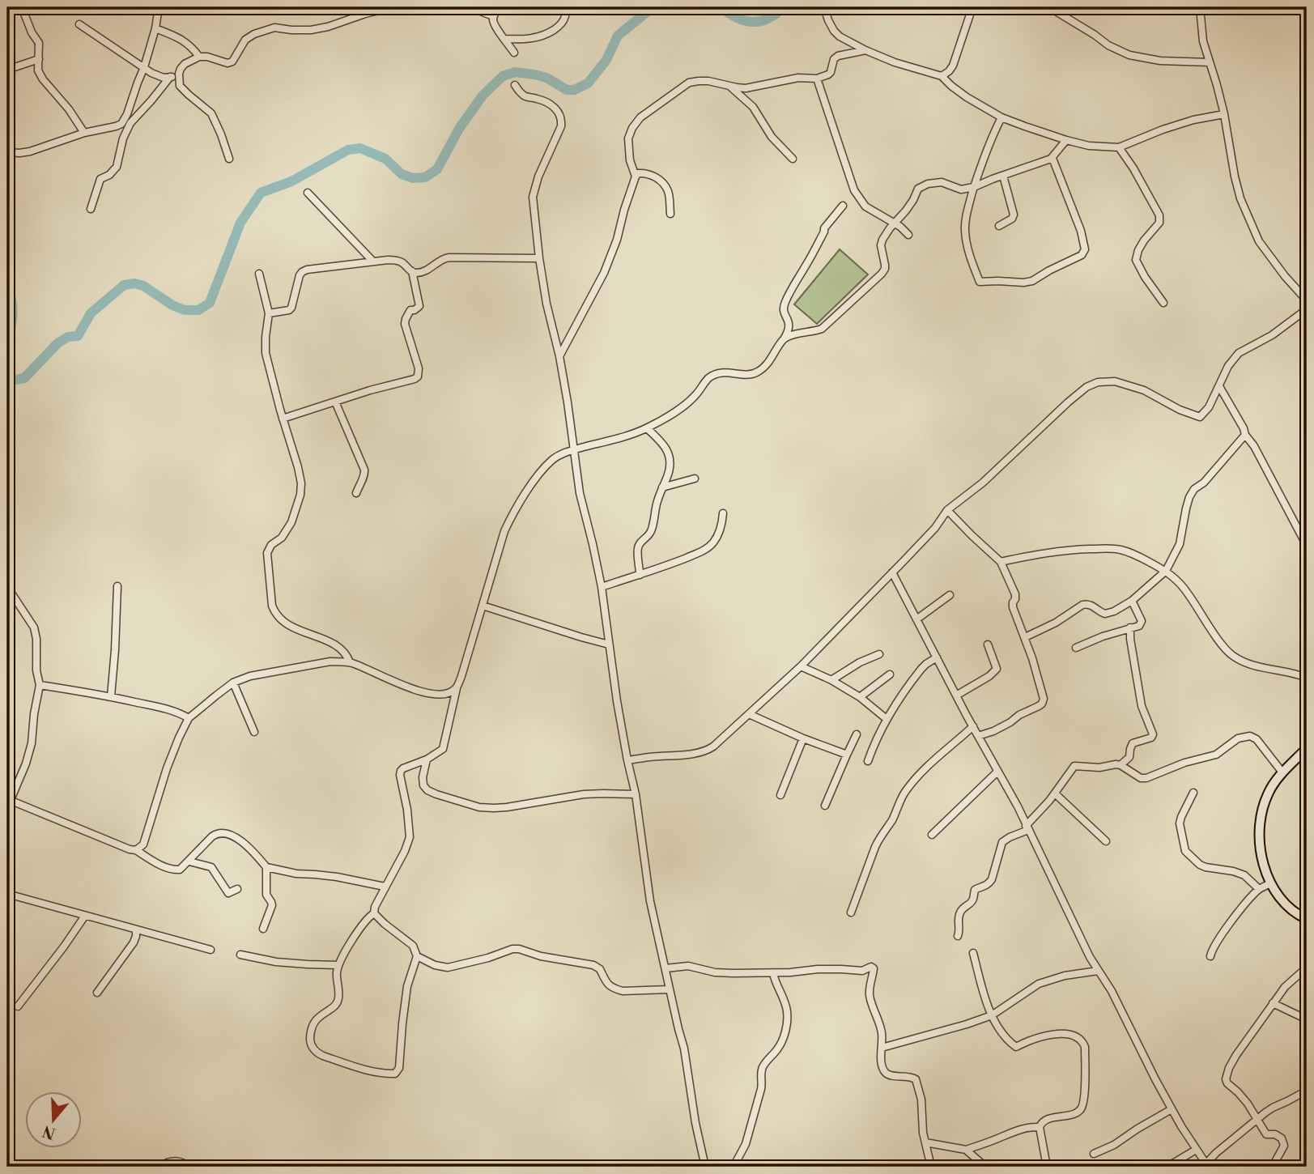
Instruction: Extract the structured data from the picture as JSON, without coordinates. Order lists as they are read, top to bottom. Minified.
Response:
{"north":"bottom"}
